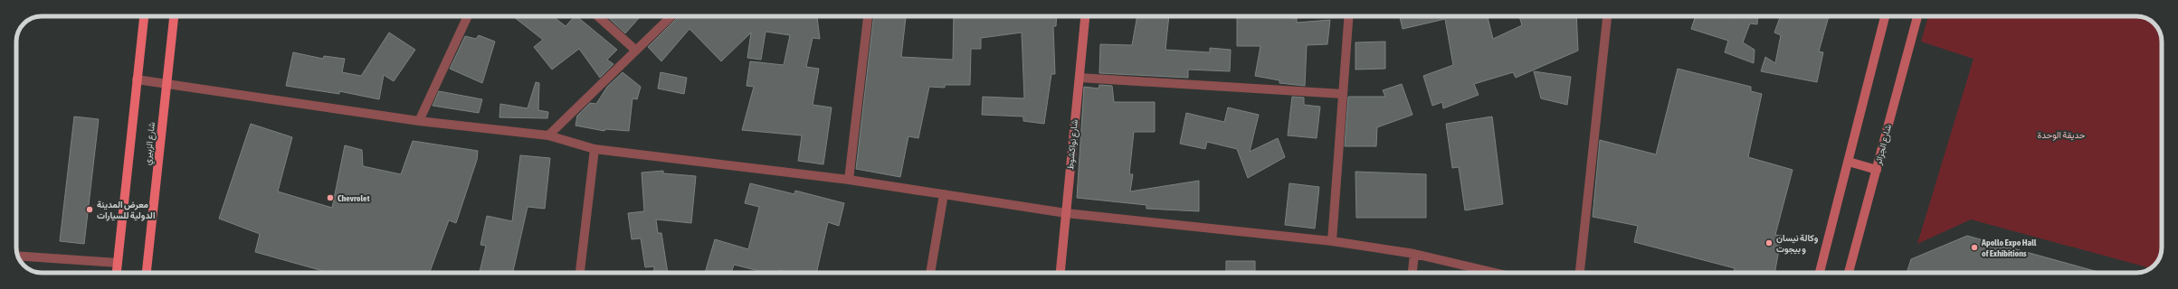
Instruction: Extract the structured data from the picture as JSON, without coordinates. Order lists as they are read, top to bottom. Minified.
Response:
{"streets":{"main road":["شارع الزبيري","شارع نواكشوط","شارع الجزائر"]},"parks":["حديقة الوحدة"],"places":["Chevrolet","معرض المدينة الدولية للسيارات","وكالة نيسان و بيجوت","Apollo Expo Hall of Exhibitions"]}
